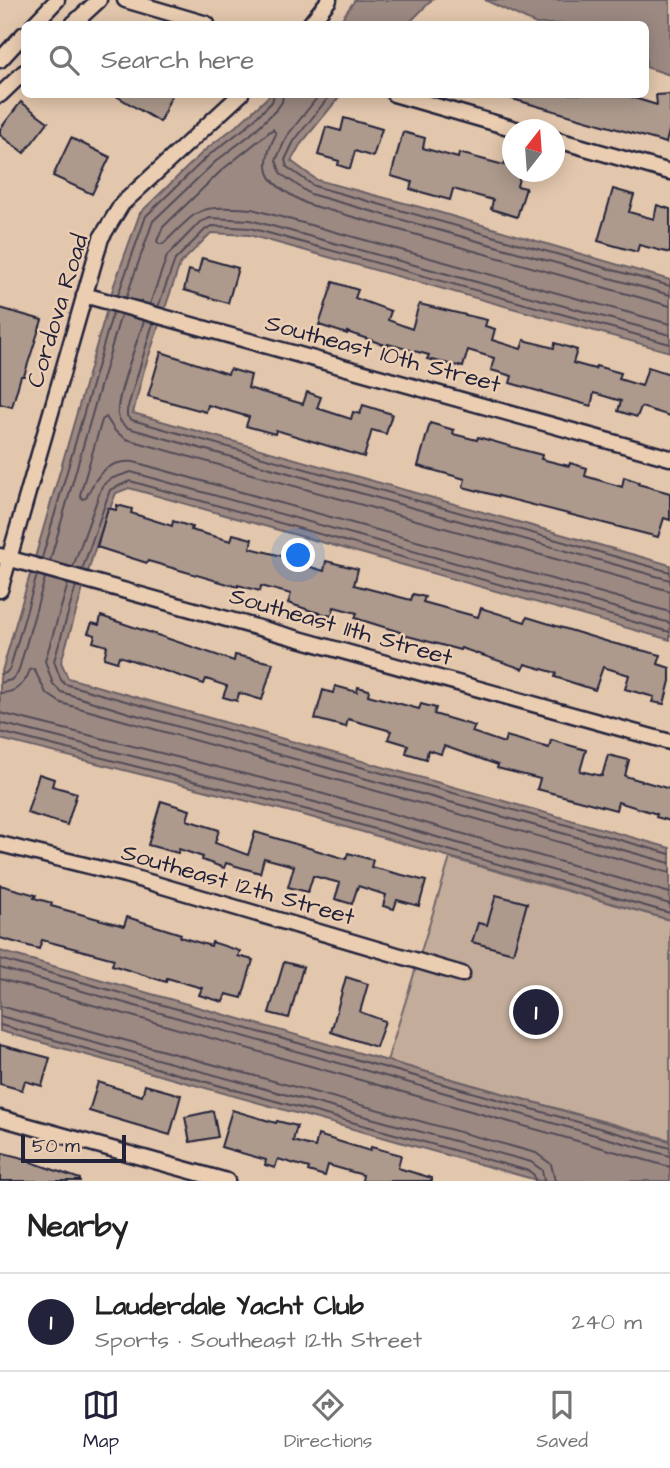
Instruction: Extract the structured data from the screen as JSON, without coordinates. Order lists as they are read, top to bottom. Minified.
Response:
{"streets":{"street":["Cordova Road","Southeast 10th Street","Southeast 11th Street","Southeast 12th Street"]},"crossings":[["Cordova Road","Southeast 10th Street"],["Cordova Road","Southeast 11th Street"]],"scale_bar":"50 m","north":"top","page":{"search":"Search here","pins":"1","scale":"50 m","heading":"Nearby","list":[{"mark":"1","name":"Lauderdale Yacht Club","note":"Sports · Southeast 12th Street","value":"240 m"}],"nav":["Map","Directions","Saved"]}}
